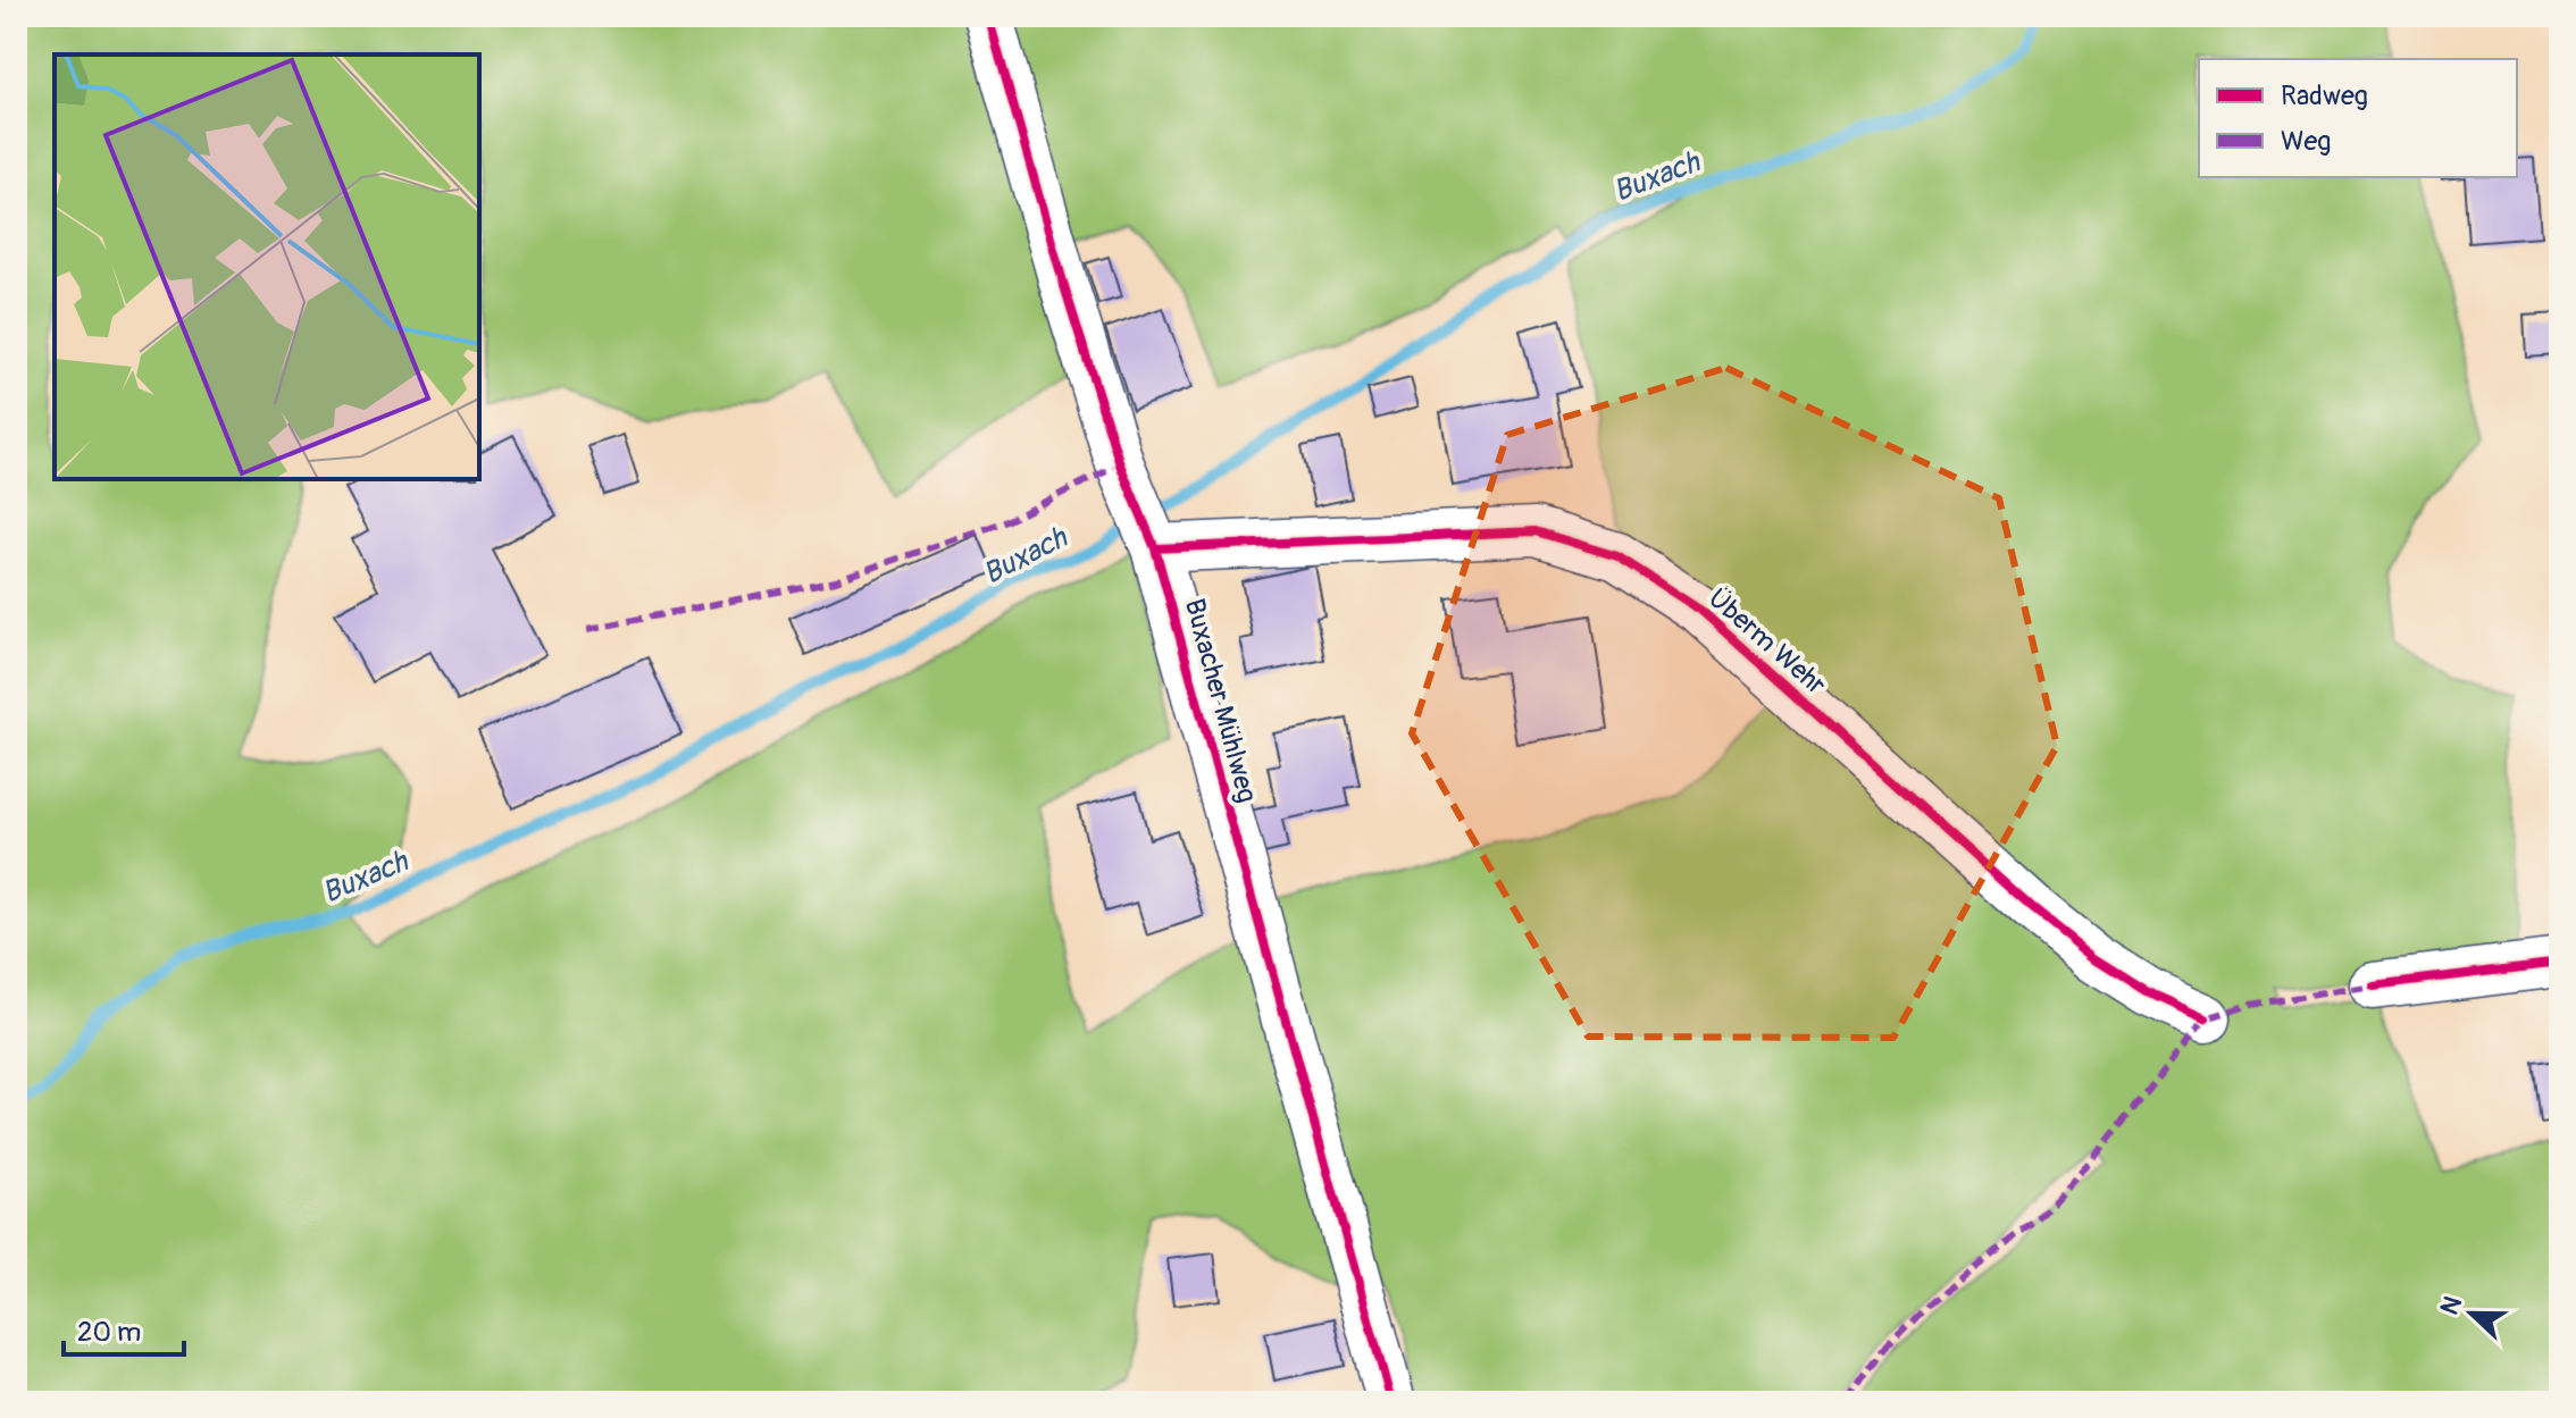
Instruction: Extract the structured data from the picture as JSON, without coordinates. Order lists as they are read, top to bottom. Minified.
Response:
{"streets":{"street":["Überm Wehr","Buxacher Mühlweg"]},"crossings":[["Überm Wehr","Buxacher Mühlweg"]],"water":["Buxach"],"legend":["Radweg","Weg"],"scale_bar":"20 m","north":"left"}
